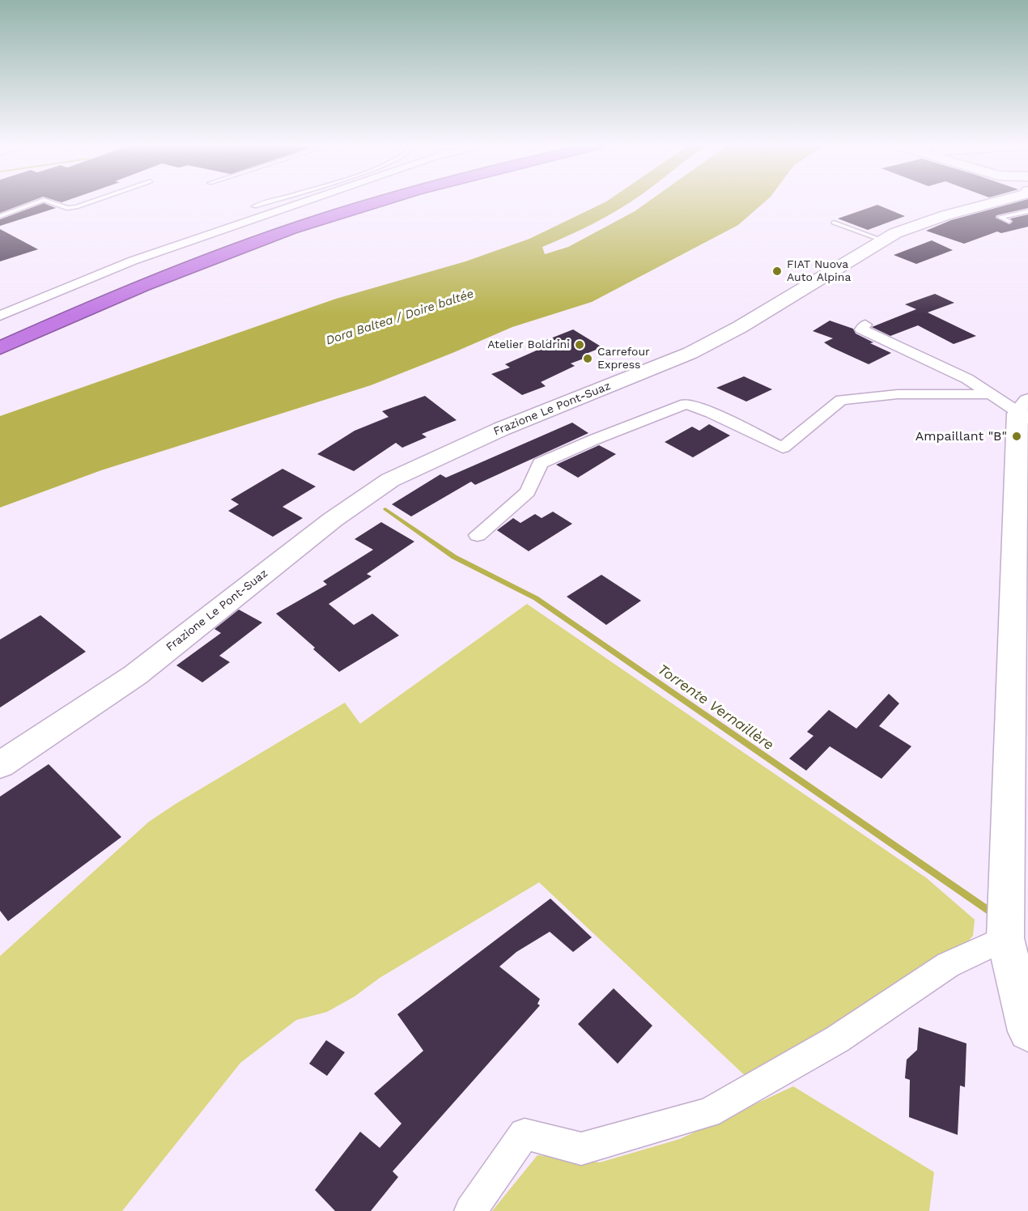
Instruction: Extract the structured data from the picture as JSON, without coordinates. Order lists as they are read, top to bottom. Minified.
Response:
{"streets":{"main road":["Frazione Le Pont-Suaz"]},"water":["Dora Baltea / Doire baltée","Torrente Vernaillère"],"places":["FIAT Nuova Auto Alpina","Atelier Boldrini","Carrefour Express","Ampaillant \"B\""]}
